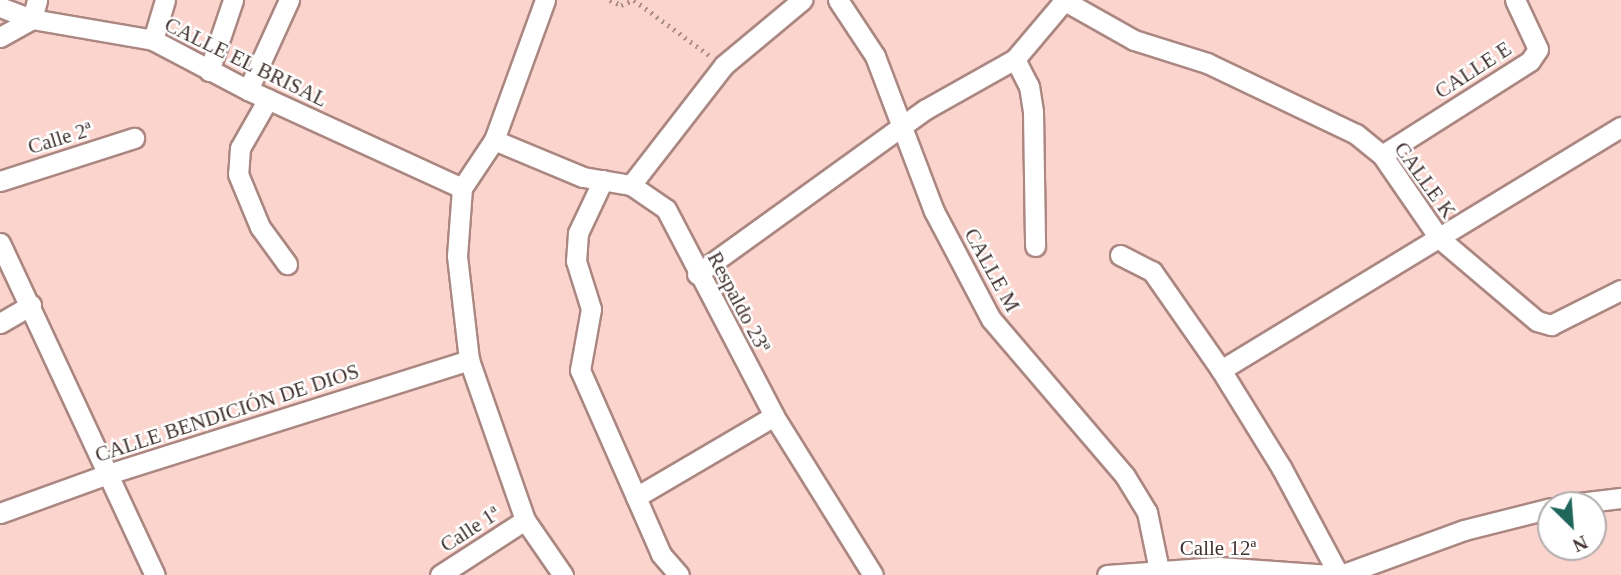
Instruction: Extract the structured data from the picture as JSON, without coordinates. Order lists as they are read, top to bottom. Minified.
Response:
{"streets":{"street":["CALLE EL BRISAL","CALLE E","Calle 2ª","CALLE K","CALLE M","Respaldo 23ª","CALLE BENDICIÓN DE DIOS","Calle 1ª","Calle 12ª"]},"crossings":[["CALLE E","CALLE K"],["CALLE M","Calle 12ª"]],"north":"bottom right"}
